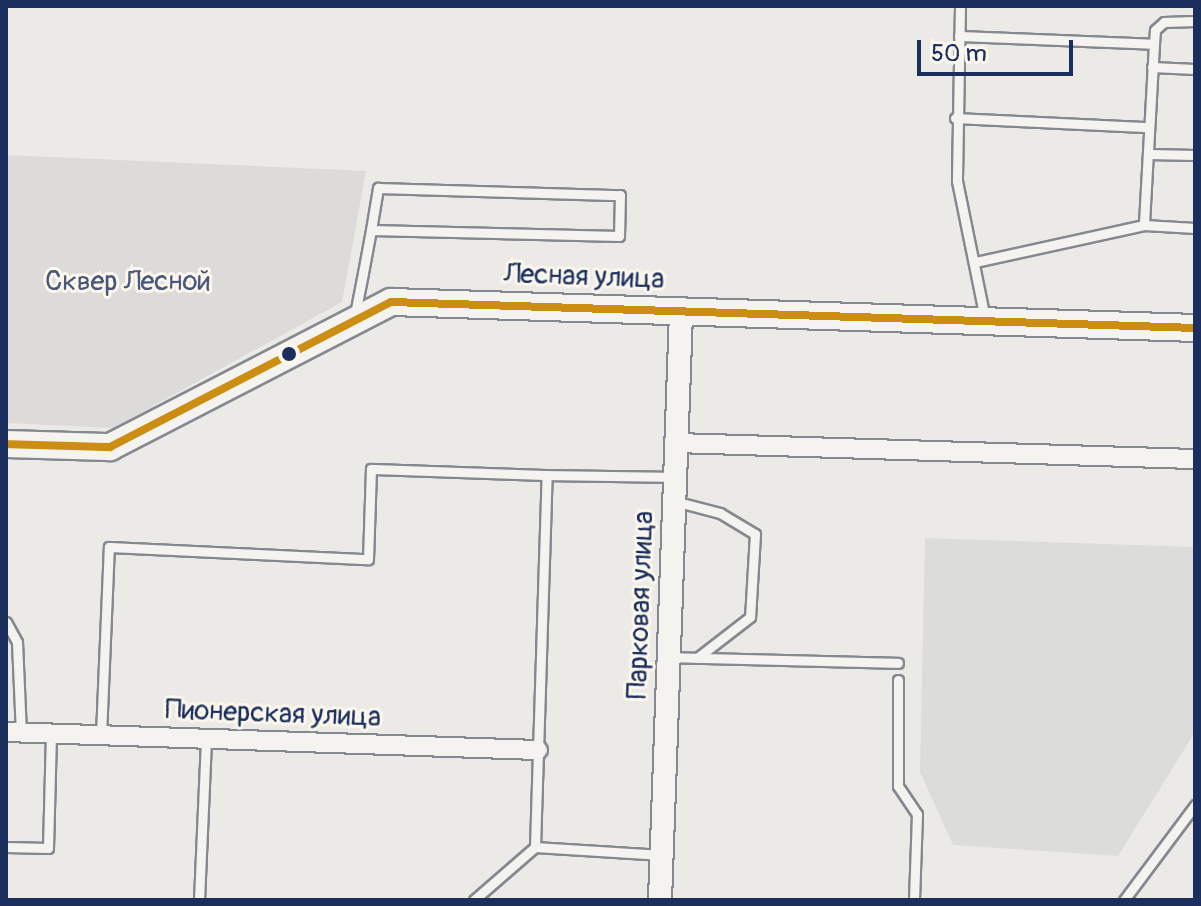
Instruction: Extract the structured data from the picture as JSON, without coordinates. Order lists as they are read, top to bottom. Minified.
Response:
{"streets":{"main road":["Лесная улица"],"street":["Парковая улица","Пионерская улица"]},"crossings":[["Лесная улица","Парковая улица"]],"parks":["Сквер Лесной"],"scale_bar":"50 m"}
